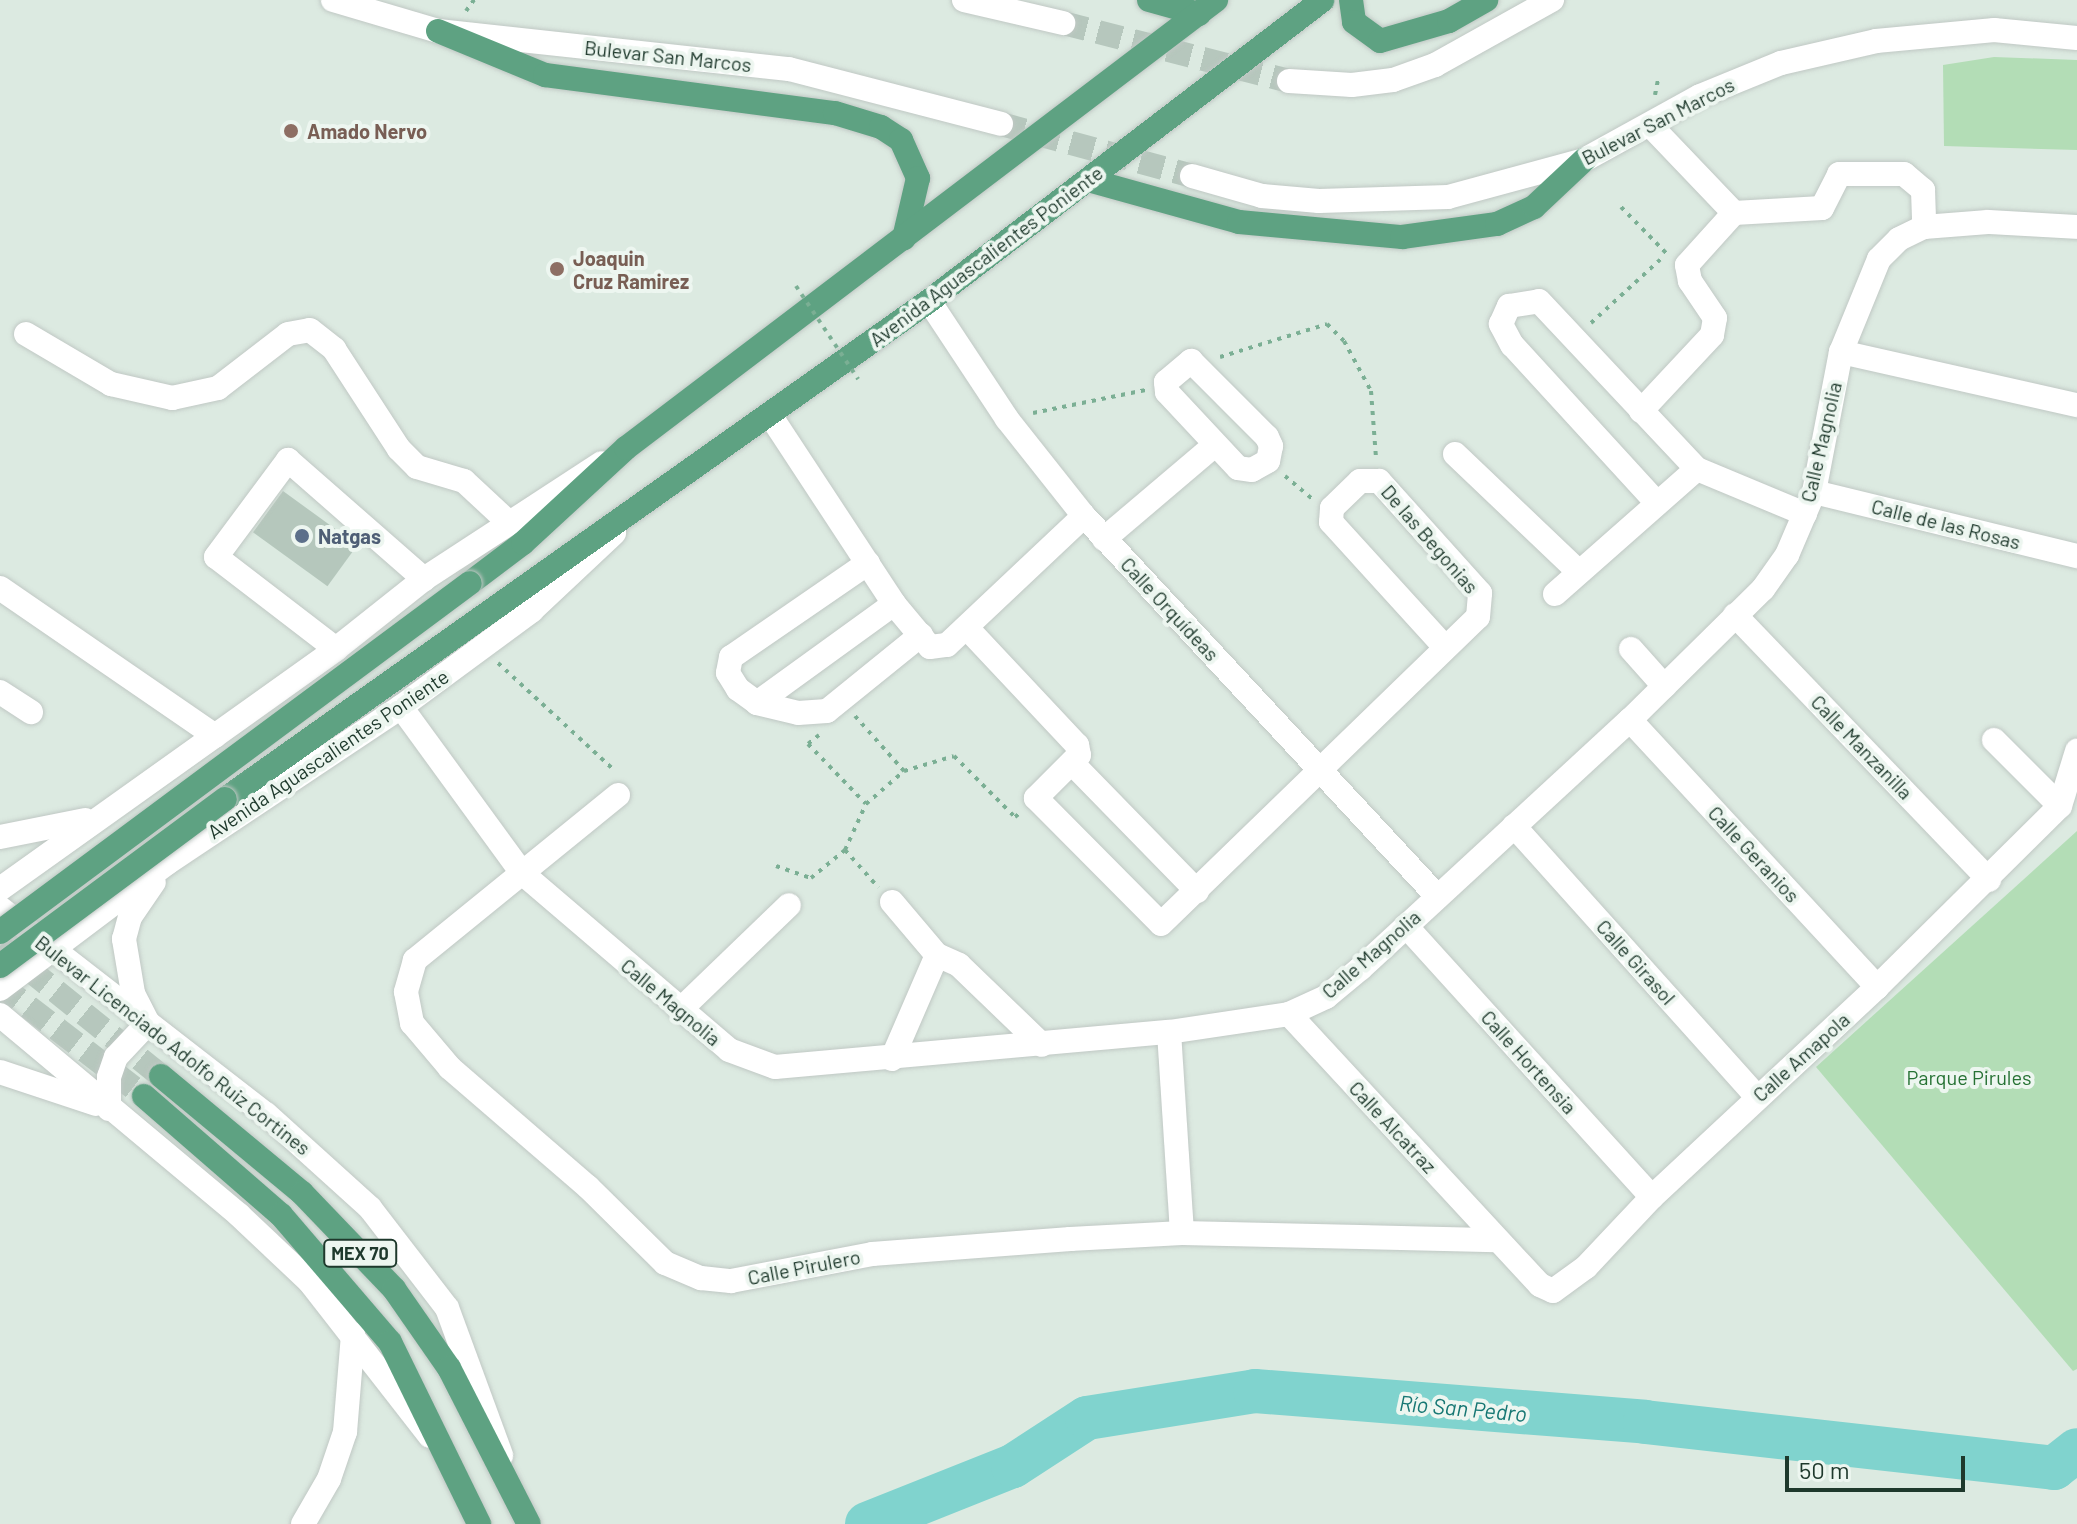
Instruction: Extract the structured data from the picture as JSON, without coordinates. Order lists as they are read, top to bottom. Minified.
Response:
{"streets":{"main road":["Avenida Aguascalientes Poniente","Bulevar Licenciado Adolfo Ruiz Cortines","MEX 70"],"street":["Bulevar San Marcos","Calle Magnolia","Calle de las Rosas","De las Begonias","Calle Orquídeas","Calle Manzanilla","Calle Geranios","Calle Girasol","Calle Amapola","Calle Hortensia","Calle Alcatraz","Calle Pirulero"]},"crossings":[["Avenida Aguascalientes Poniente","Calle Magnolia"],["Avenida Aguascalientes Poniente","Calle Orquídeas"],["Avenida Aguascalientes Poniente","Bulevar Licenciado Adolfo Ruiz Cortines"],["Calle Magnolia","Calle de las Rosas"],["Calle Magnolia","Calle Orquídeas"],["Calle Magnolia","Calle Manzanilla"],["Calle Magnolia","Calle Geranios"],["Calle Magnolia","Calle Girasol"],["Calle Magnolia","Calle Hortensia"],["Calle Magnolia","Calle Alcatraz"],["Calle Magnolia","Calle Pirulero"],["De las Begonias","Calle Orquídeas"],["Calle Manzanilla","Calle Amapola"],["Calle Geranios","Calle Amapola"],["Calle Girasol","Calle Amapola"],["Calle Amapola","Calle Hortensia"],["Calle Amapola","Calle Alcatraz"],["Calle Amapola","Calle Pirulero"],["Calle Alcatraz","Calle Pirulero"]],"water":["Río San Pedro"],"parks":["Parque Pirules"],"places":["Amado Nervo","Joaquin Cruz Ramirez","Natgas"],"scale_bar":"50 m"}
